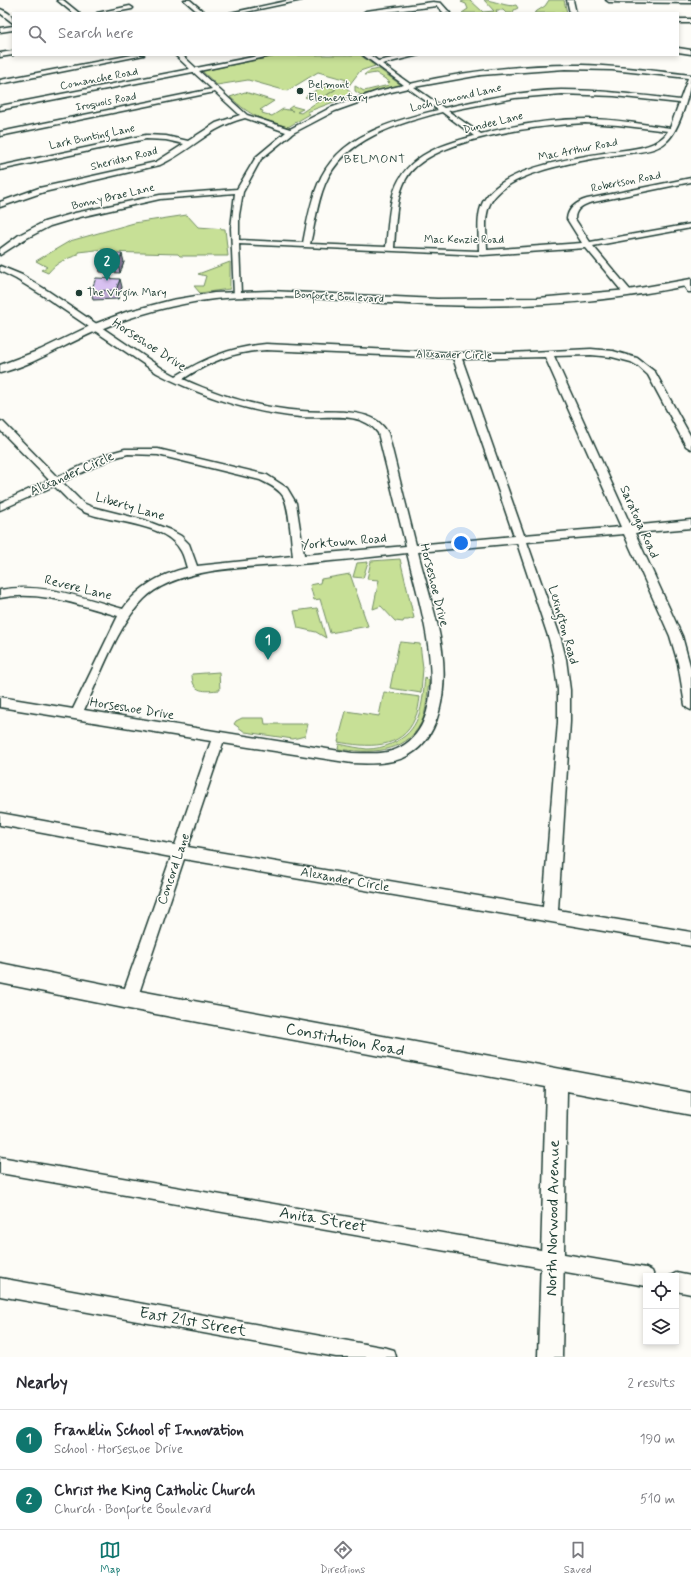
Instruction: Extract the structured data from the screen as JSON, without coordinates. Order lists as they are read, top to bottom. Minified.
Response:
{"streets":{"main road":["Bonforte Boulevard","Constitution Road","North Norwood Avenue"],"street":["Comanche Road","Loch Lomond Lane","Iroquois Road","Dundee Lane","Lark Bunting Lane","Mac Arthur Road","Sheridan Road","Robertson Road","Bonny Brae Lane","Mac Kenzie Road","Horseshoe Drive","Alexander Circle","Liberty Lane","Saratoga Road","Yorktown Road","Revere Lane","Lexington Road","Concord Lane","Anita Street","East 21st Street"]},"crossings":[["Loch Lomond Lane","Mac Arthur Road"],["Loch Lomond Lane","Mac Kenzie Road"],["Dundee Lane","Mac Arthur Road"],["Dundee Lane","Mac Kenzie Road"],["Lark Bunting Lane","Sheridan Road"],["Mac Arthur Road","Mac Kenzie Road"],["Robertson Road","Mac Kenzie Road"],["Robertson Road","Bonforte Boulevard"],["Bonforte Boulevard","Horseshoe Drive"],["Horseshoe Drive","Alexander Circle"],["Horseshoe Drive","Yorktown Road"],["Horseshoe Drive","Concord Lane"],["Alexander Circle","Liberty Lane"],["Alexander Circle","Saratoga Road"],["Alexander Circle","Yorktown Road"],["Alexander Circle","Lexington Road"],["Alexander Circle","Concord Lane"],["Liberty Lane","Yorktown Road"],["Saratoga Road","Yorktown Road"],["Yorktown Road","Revere Lane"],["Yorktown Road","Lexington Road"],["Concord Lane","Constitution Road"],["Constitution Road","North Norwood Avenue"],["North Norwood Avenue","Anita Street"]],"districts":["BELMONT"],"places":["Belmont Elementary","The Virgin Mary"],"page":{"search":"Search here","pins":["2","1"],"heading":["Nearby","2 results"],"list":[{"mark":"1","name":"Franklin School of Innovation","note":"School · Horseshoe Drive","value":"190 m"},{"mark":"2","name":"Christ the King Catholic Church","note":"Church · Bonforte Boulevard","value":"510 m"}],"nav":["Map","Directions","Saved"]}}
